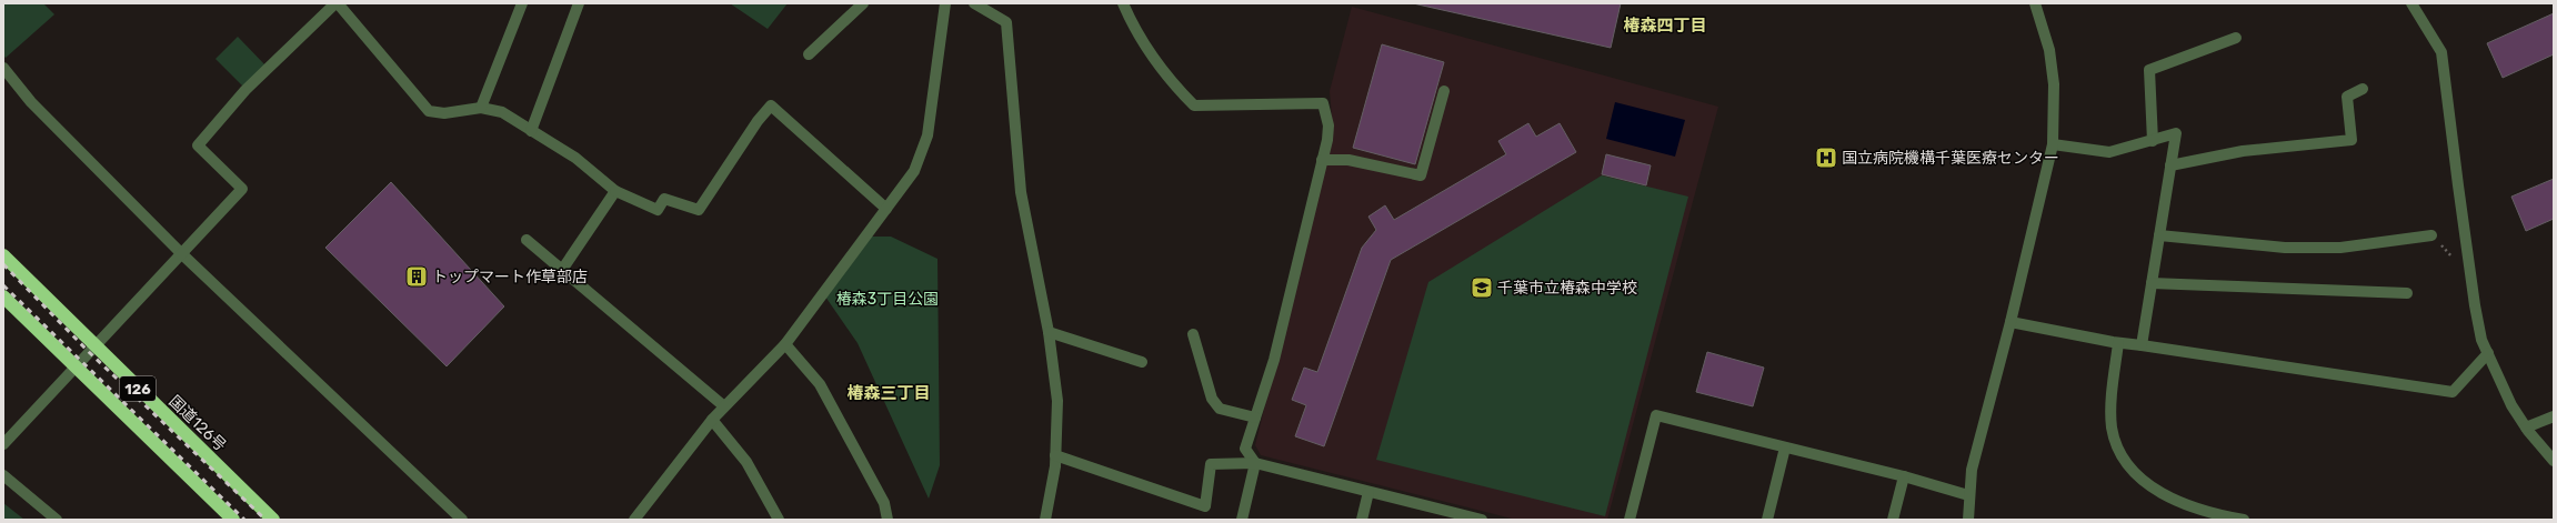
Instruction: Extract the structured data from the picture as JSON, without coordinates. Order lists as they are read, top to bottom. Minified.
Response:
{"streets":{"highway":["126","国道126号"]},"districts":["椿森四丁目","椿森三丁目"],"parks":["椿森3丁目公園"],"places":{"hospital":["国立病院機構千葉医療センター"],"building":["トップマート作草部店"],"school or university":["千葉市立椿森中学校"]}}
